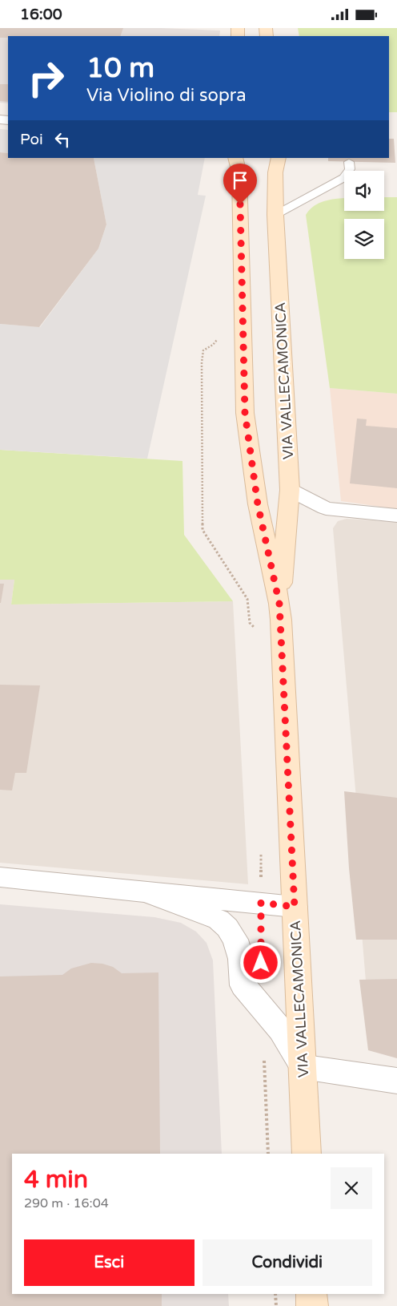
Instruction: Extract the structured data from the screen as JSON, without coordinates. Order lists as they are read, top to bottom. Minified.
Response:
{"streets":{"main road":["VIA VALLECAMONICA"]},"page":{"status":"16:00","turn":["10 m","Via Violino di sopra"],"then":"Poi","heading":["4 min","290 m · 16:04"],"buttons":["Esci","Condividi"]}}
